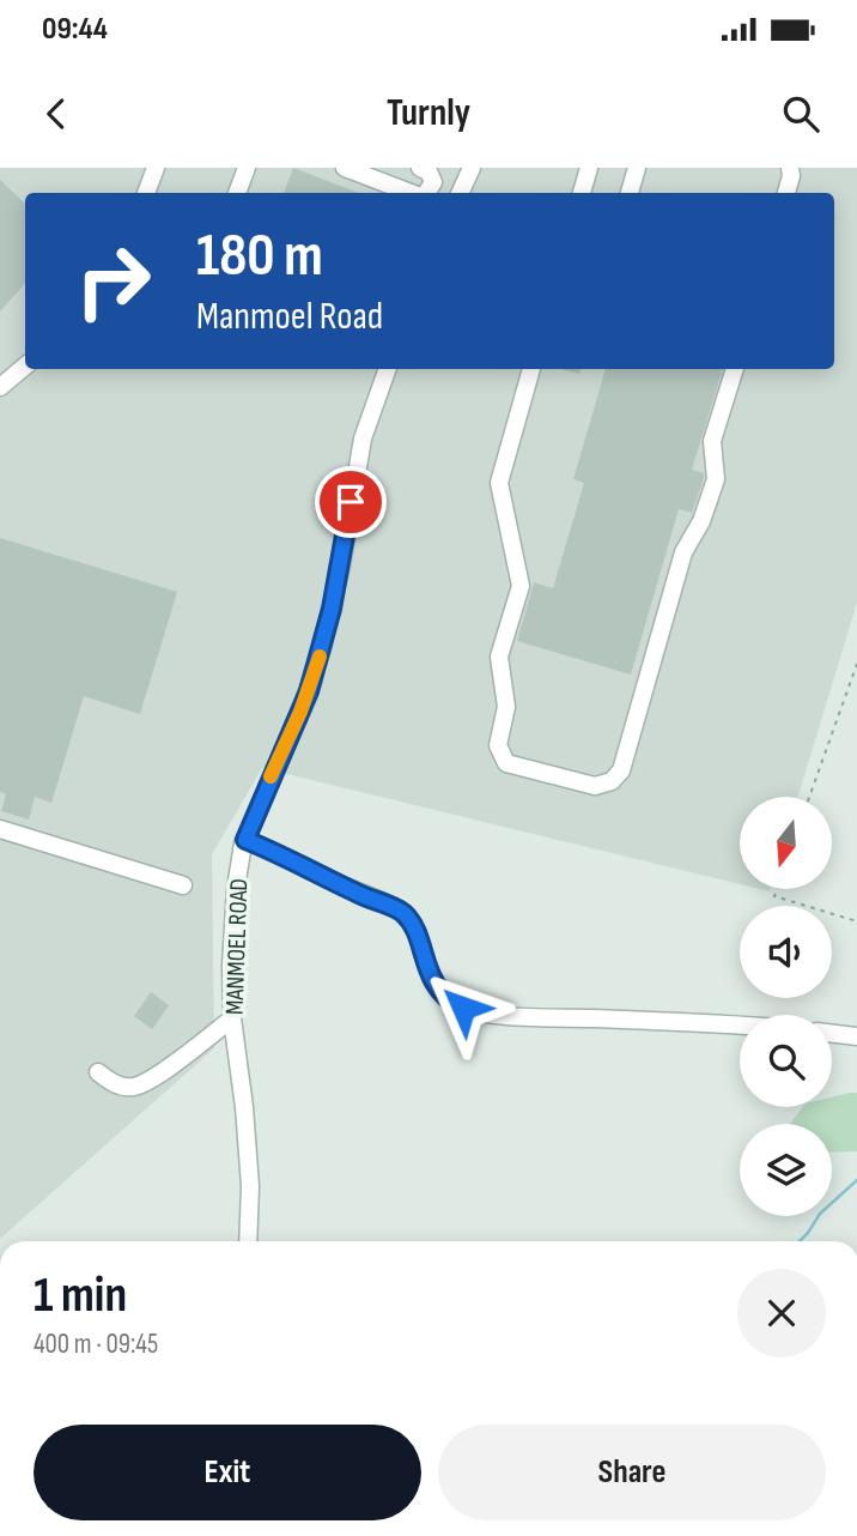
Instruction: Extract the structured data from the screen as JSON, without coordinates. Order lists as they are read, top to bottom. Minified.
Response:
{"streets":{"street":["MANMOEL ROAD"]},"north":"bottom","page":{"status":"09:44","header":"Turnly","turn":["180 m","Manmoel Road"],"heading":["1 min","400 m · 09:45"],"buttons":["Exit","Share"]}}
